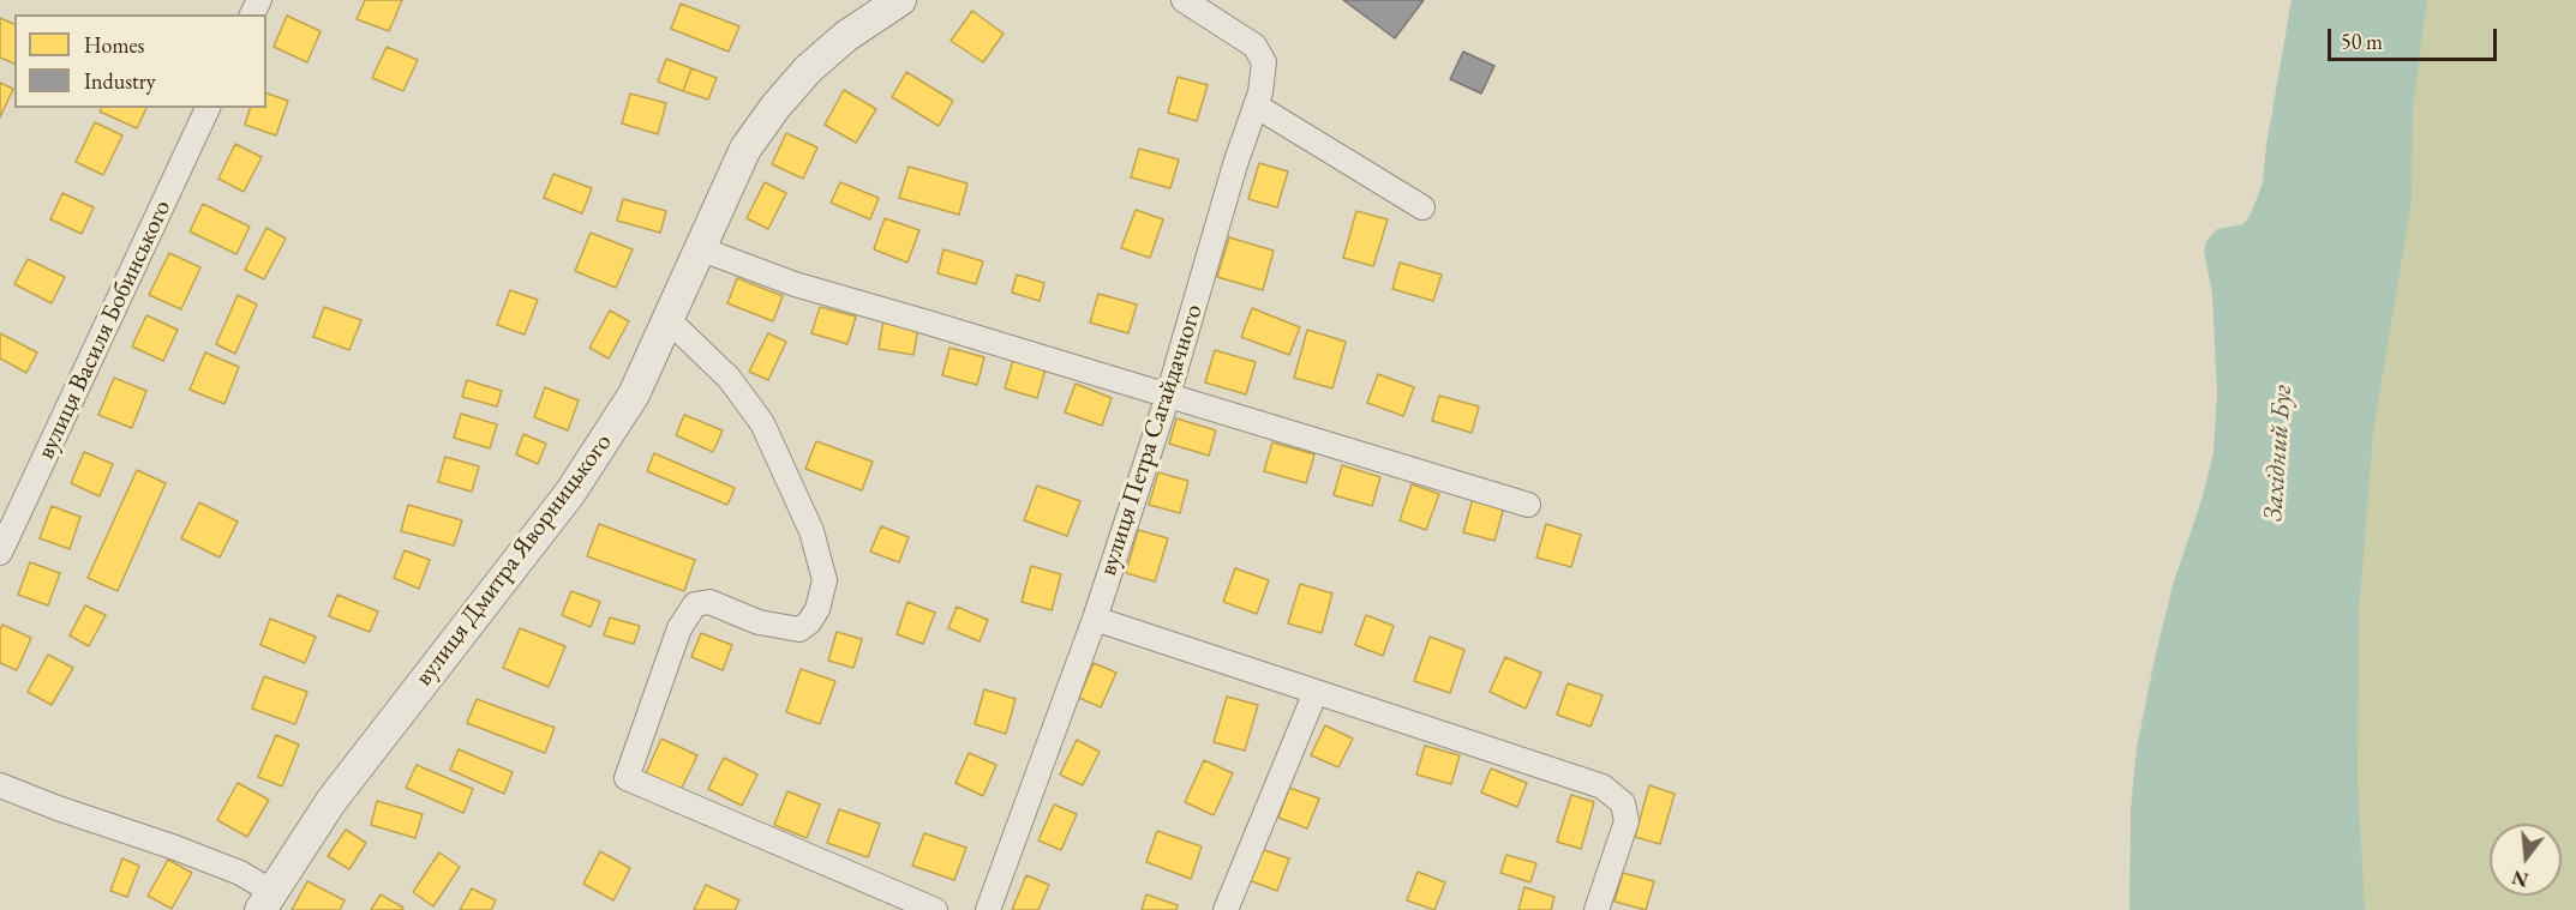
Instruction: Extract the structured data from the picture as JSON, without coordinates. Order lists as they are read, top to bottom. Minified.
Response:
{"streets":{"street":["вулиця Василя Бобинського","вулиця Петра Сагайдачного","вулиця Дмитра Яворницького"]},"water":["Західний Буг"],"legend":["Homes","Industry"],"scale_bar":"50 m","north":"bottom"}
